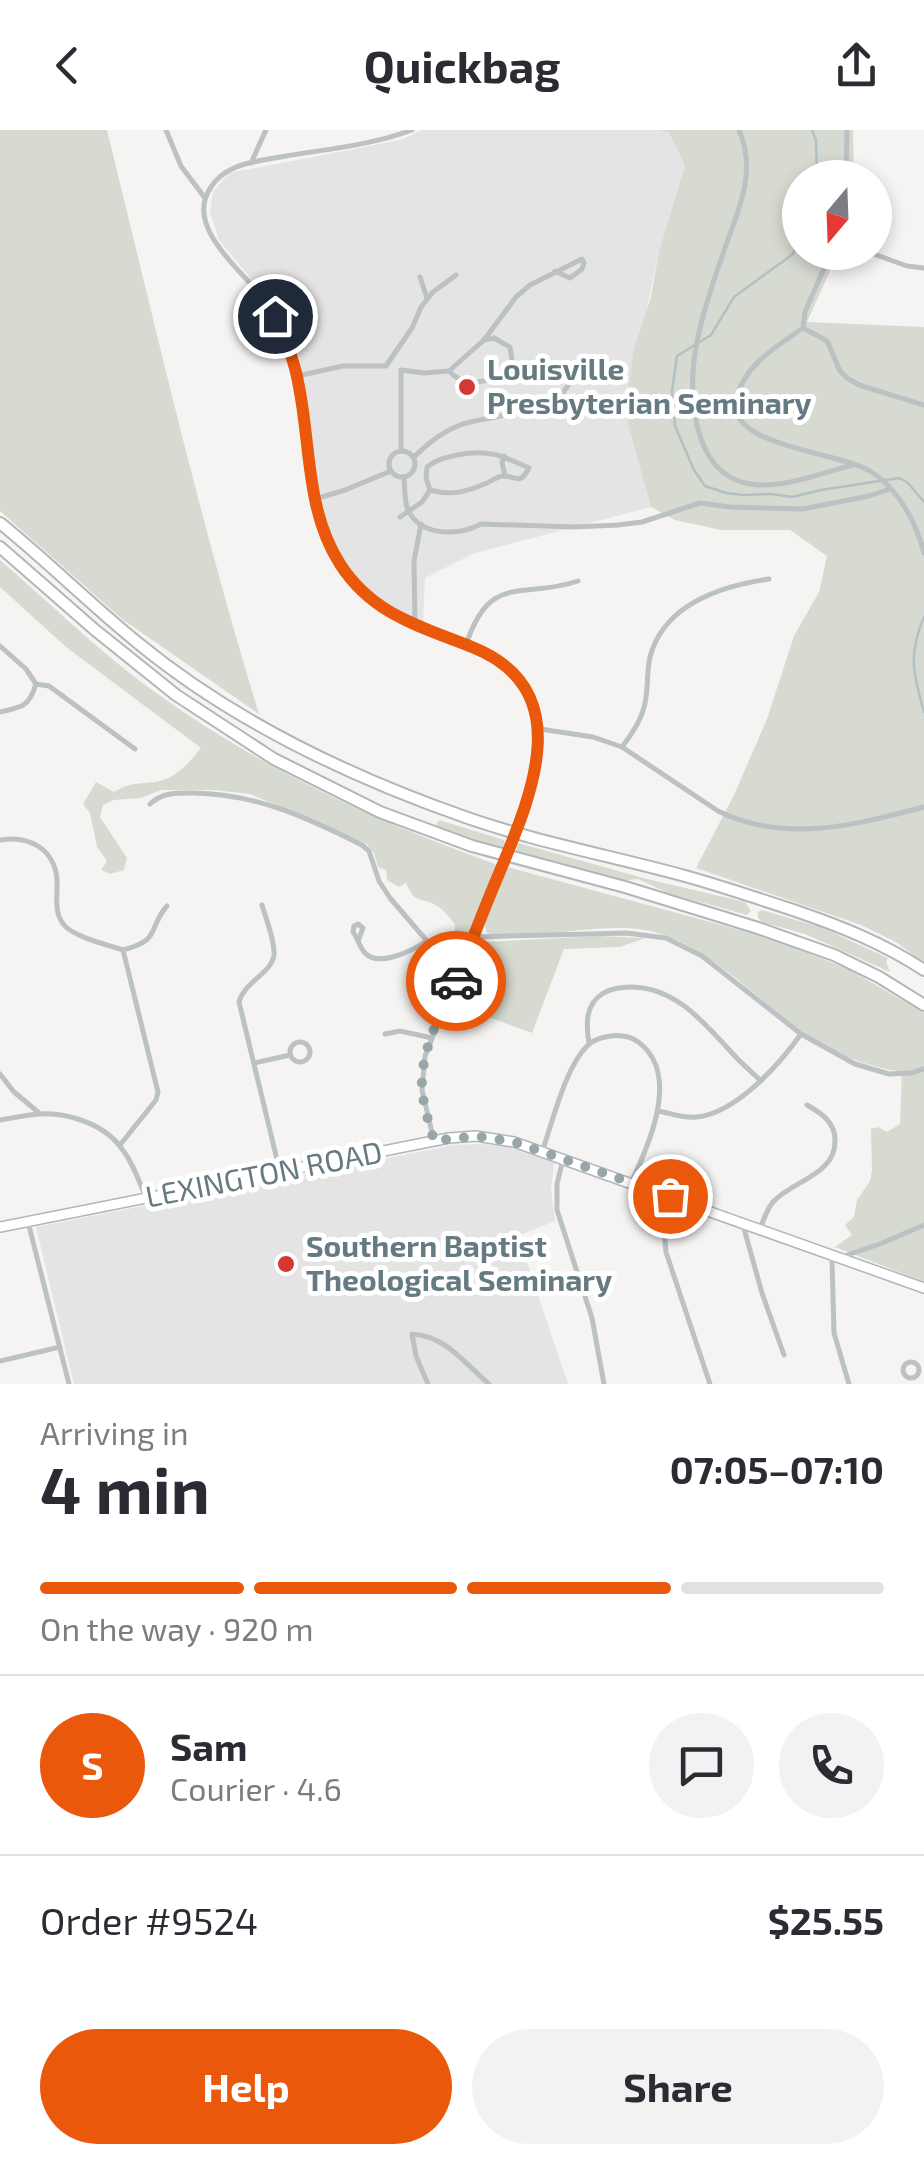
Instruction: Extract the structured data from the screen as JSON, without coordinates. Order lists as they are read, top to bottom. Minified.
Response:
{"streets":{"main road":["LEXINGTON ROAD"]},"places":["Louisville Presbyterian Seminary","Southern Baptist Theological Seminary"],"north":"bottom","page":{"header":"Quickbag","heading":["4 min","Arriving in","07:05–07:10"],"panel":["Sam","Courier · 4.6","Order #9524","$25.55"],"bar":"On the way · 920 m","round":"S","buttons":["Help","Share"]}}
